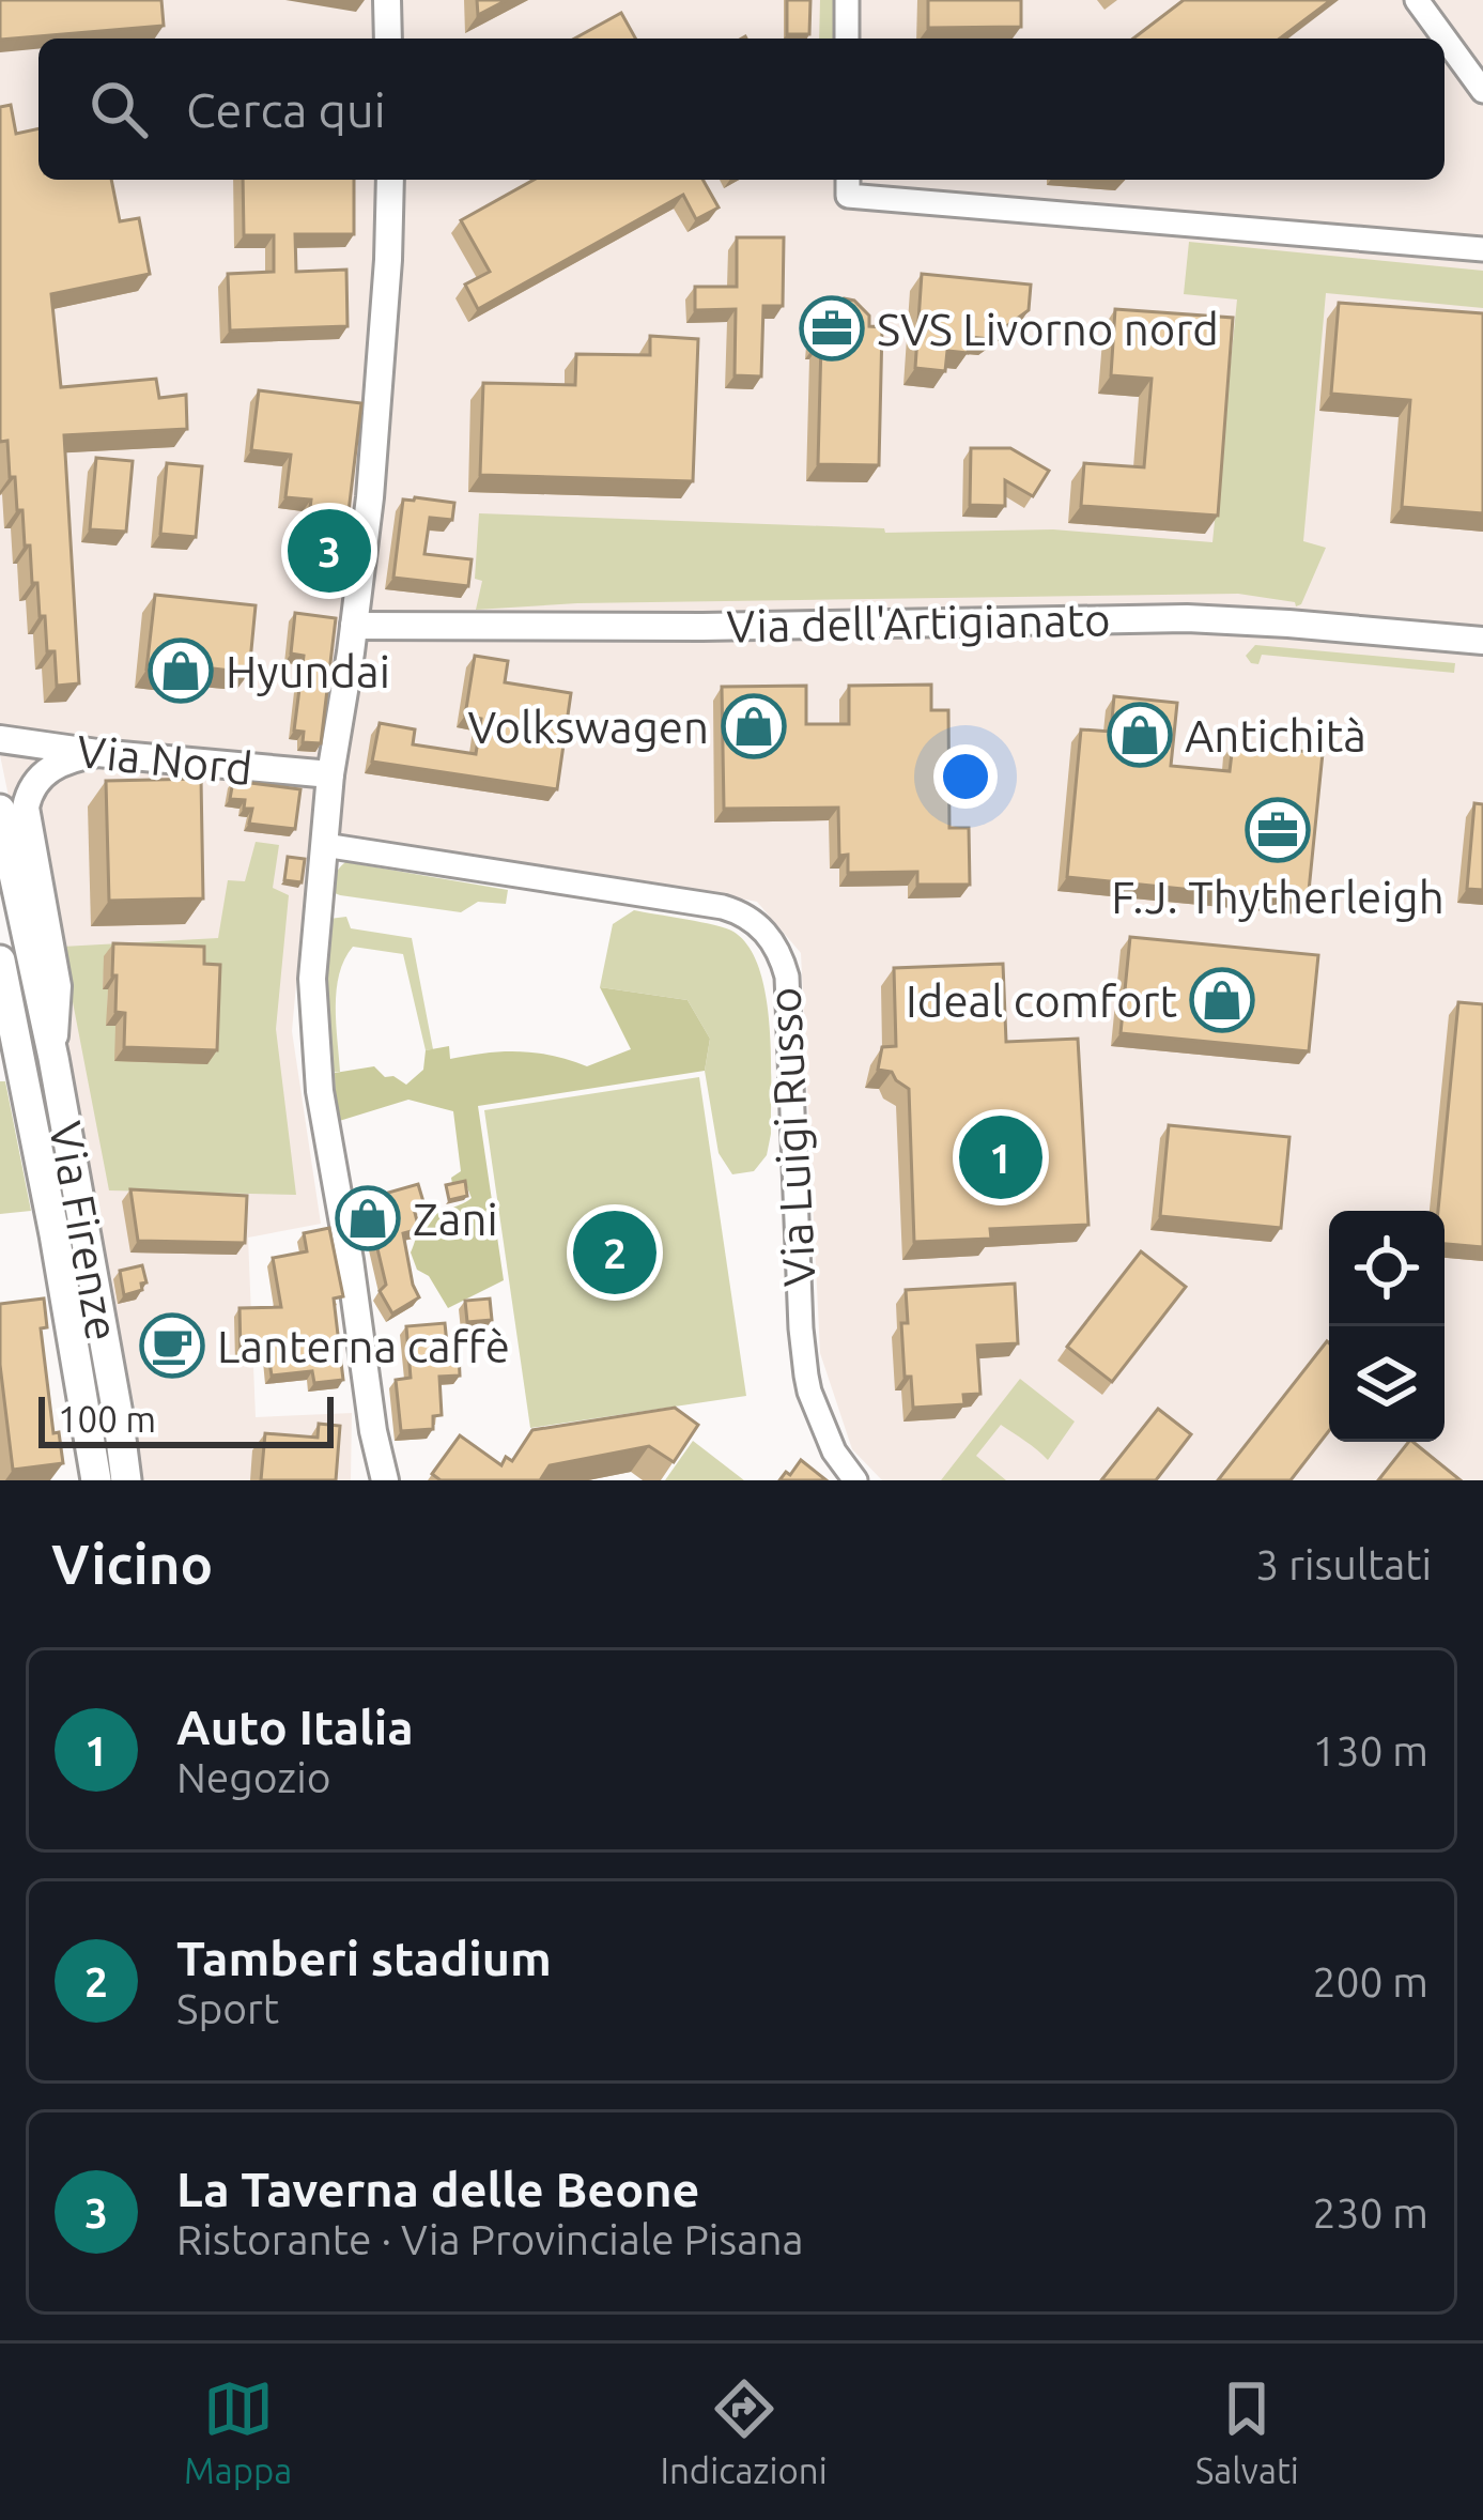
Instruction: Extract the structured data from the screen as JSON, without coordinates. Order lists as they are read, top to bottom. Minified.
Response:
{"streets":{"main road":["Via Firenze"],"street":["Via dell'Artigianato","Via Nord","Via Luigi Russo"]},"crossings":[["Via Nord","Via Firenze"]],"places":{"office":["SVS Livorno nord","F.J. Thytherleigh"],"shop":["Hyundai","Volkswagen","Antichità","Ideal comfort","Zani"],"cafe":["Lanterna caffè"]},"scale_bar":"100 m","page":{"search":"Cerca qui","pins":["3","1","2"],"scale":"100 m","heading":["Vicino","3 risultati"],"list":[{"mark":"1","name":"Auto Italia","note":"Negozio","value":"130 m"},{"mark":"2","name":"Tamberi stadium","note":"Sport","value":"200 m"},{"mark":"3","name":"La Taverna delle Beone","note":"Ristorante · Via Provinciale Pisana","value":"230 m"}],"nav":["Mappa","Indicazioni","Salvati"]}}
